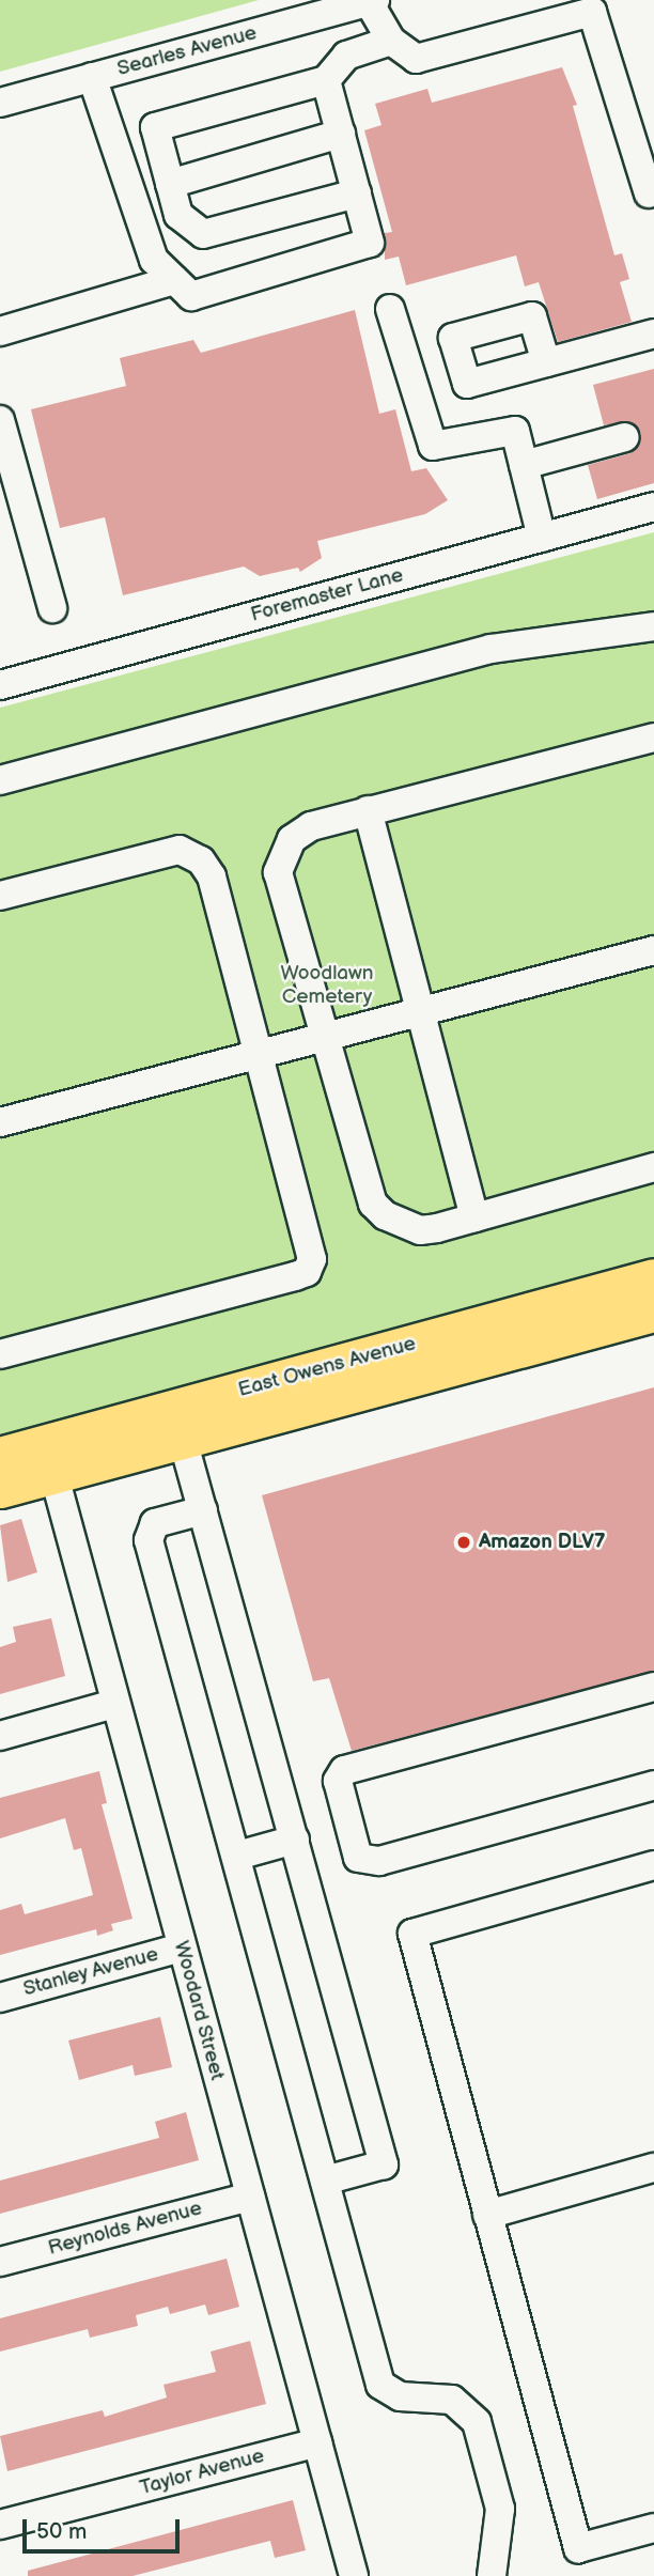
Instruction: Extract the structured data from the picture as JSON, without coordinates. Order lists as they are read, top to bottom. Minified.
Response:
{"streets":{"main road":["East Owens Avenue"],"street":["Searles Avenue","Foremaster Lane","Stanley Avenue","Woodard Street","Reynolds Avenue","Taylor Avenue"]},"crossings":[["East Owens Avenue","Woodard Street"],["Stanley Avenue","Woodard Street"],["Woodard Street","Reynolds Avenue"],["Woodard Street","Taylor Avenue"]],"parks":["Woodlawn Cemetery"],"places":["Amazon DLV7"],"scale_bar":"50 m"}
